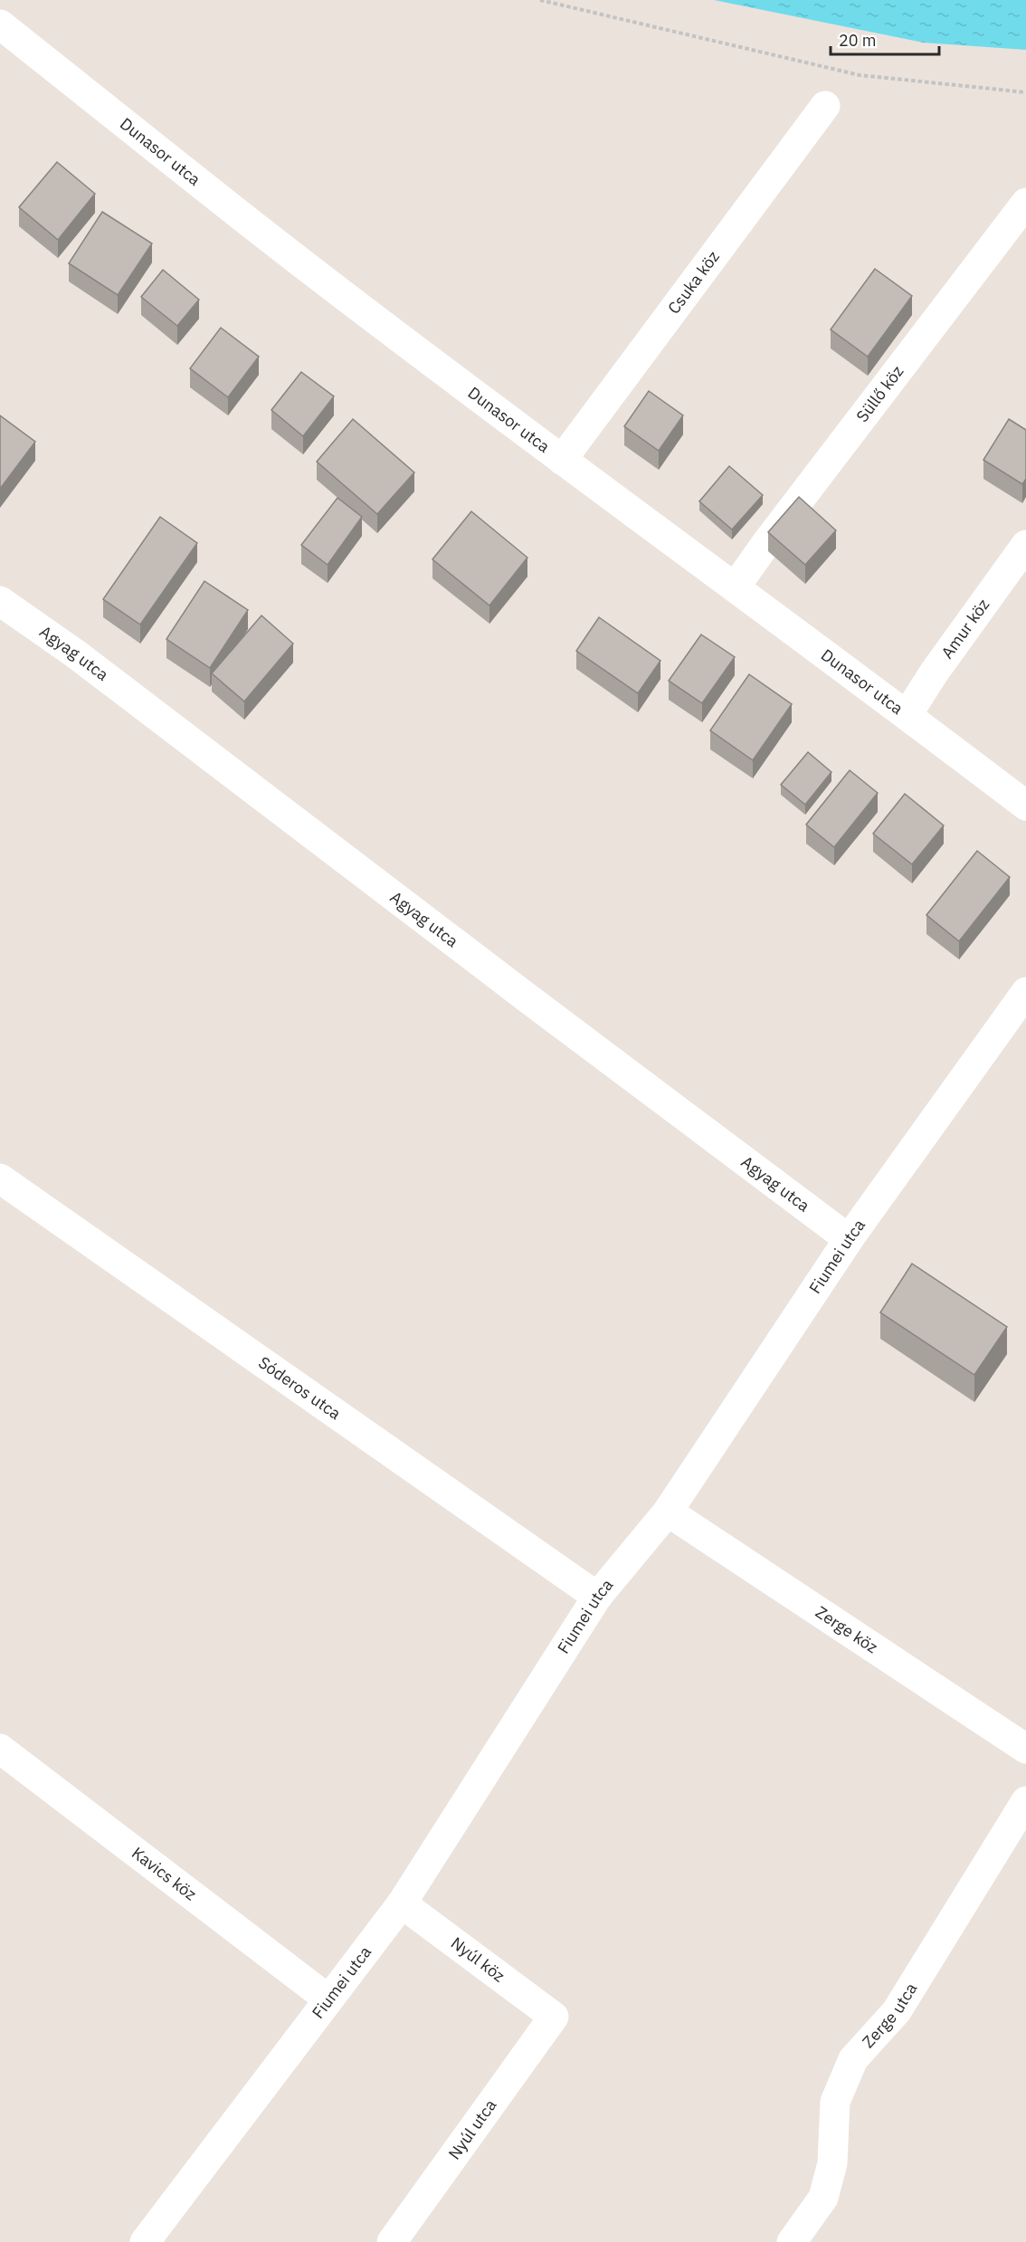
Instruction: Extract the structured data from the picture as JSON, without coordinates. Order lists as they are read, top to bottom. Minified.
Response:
{"streets":{"street":["Dunasor utca","Csuka köz","Süllő köz","Amur köz","Agyag utca","Fiumei utca","Sóderos utca","Zerge köz","Kavics köz","Nyúl köz","Zerge utca","Nyúl utca"]},"crossings":[["Dunasor utca","Csuka köz"],["Dunasor utca","Süllő köz"],["Dunasor utca","Amur köz"],["Agyag utca","Fiumei utca"],["Fiumei utca","Sóderos utca"],["Fiumei utca","Zerge köz"],["Fiumei utca","Kavics köz"],["Fiumei utca","Nyúl köz"],["Nyúl köz","Nyúl utca"]],"scale_bar":"20 m"}
